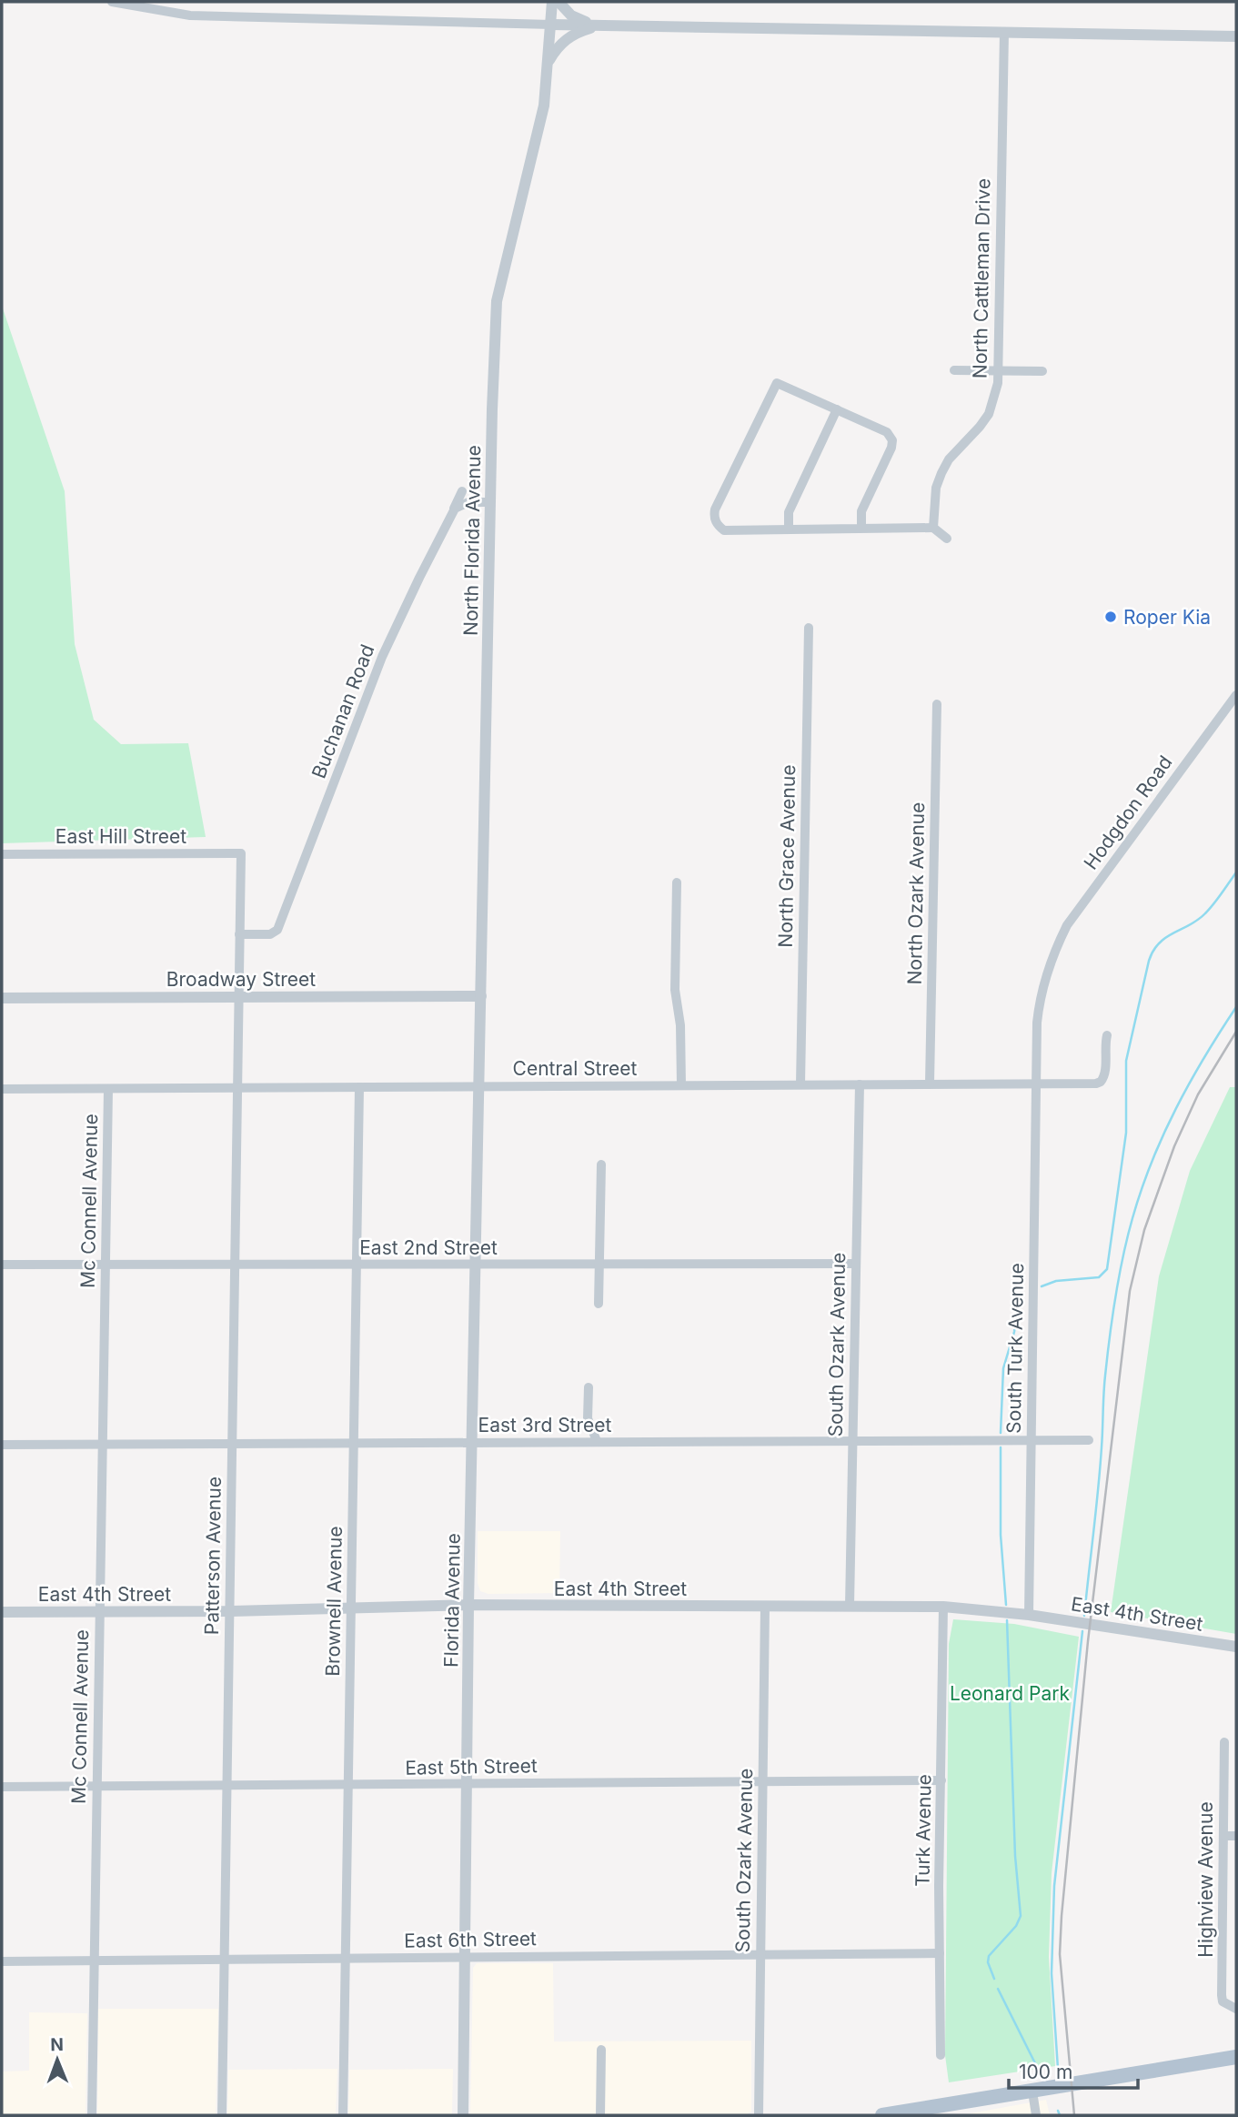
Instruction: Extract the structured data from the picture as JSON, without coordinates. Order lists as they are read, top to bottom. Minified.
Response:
{"streets":{"street":["North Cattleman Drive","North Florida Avenue","Buchanan Road","Hodgdon Road","East Hill Street","North Grace Avenue","North Ozark Avenue","Broadway Street","Central Street","Mc Connell Avenue","East 2nd Street","South Ozark Avenue","South Turk Avenue","East 3rd Street","Patterson Avenue","East 4th Street","Florida Avenue","Brownell Avenue","East 5th Street","Turk Avenue","Highview Avenue","East 6th Street"]},"crossings":[["North Florida Avenue","Broadway Street"],["North Florida Avenue","Central Street"],["North Florida Avenue","Florida Avenue"],["Buchanan Road","Patterson Avenue"],["Hodgdon Road","Central Street"],["Hodgdon Road","South Turk Avenue"],["East Hill Street","Patterson Avenue"],["North Grace Avenue","Central Street"],["North Ozark Avenue","Central Street"],["Broadway Street","Patterson Avenue"],["Central Street","Mc Connell Avenue"],["Central Street","South Ozark Avenue"],["Central Street","South Turk Avenue"],["Central Street","Patterson Avenue"],["Central Street","Florida Avenue"],["Central Street","Brownell Avenue"],["Mc Connell Avenue","East 2nd Street"],["Mc Connell Avenue","East 3rd Street"],["Mc Connell Avenue","East 4th Street"],["Mc Connell Avenue","East 5th Street"],["Mc Connell Avenue","East 6th Street"],["East 2nd Street","South Ozark Avenue"],["East 2nd Street","Patterson Avenue"],["East 2nd Street","Florida Avenue"],["East 2nd Street","Brownell Avenue"],["South Ozark Avenue","East 3rd Street"],["South Ozark Avenue","East 4th Street"],["South Ozark Avenue","East 5th Street"],["South Ozark Avenue","East 6th Street"],["South Turk Avenue","East 3rd Street"],["South Turk Avenue","East 4th Street"],["East 3rd Street","Patterson Avenue"],["East 3rd Street","Florida Avenue"],["East 3rd Street","Brownell Avenue"],["Patterson Avenue","East 4th Street"],["Patterson Avenue","East 5th Street"],["Patterson Avenue","East 6th Street"],["East 4th Street","Florida Avenue"],["East 4th Street","Brownell Avenue"],["East 4th Street","Turk Avenue"],["Florida Avenue","East 5th Street"],["Florida Avenue","East 6th Street"],["Brownell Avenue","East 5th Street"],["Brownell Avenue","East 6th Street"],["East 5th Street","Turk Avenue"],["Turk Avenue","East 6th Street"]],"parks":["Leonard Park"],"places":["Roper Kia"],"scale_bar":"100 m","north":"top"}
